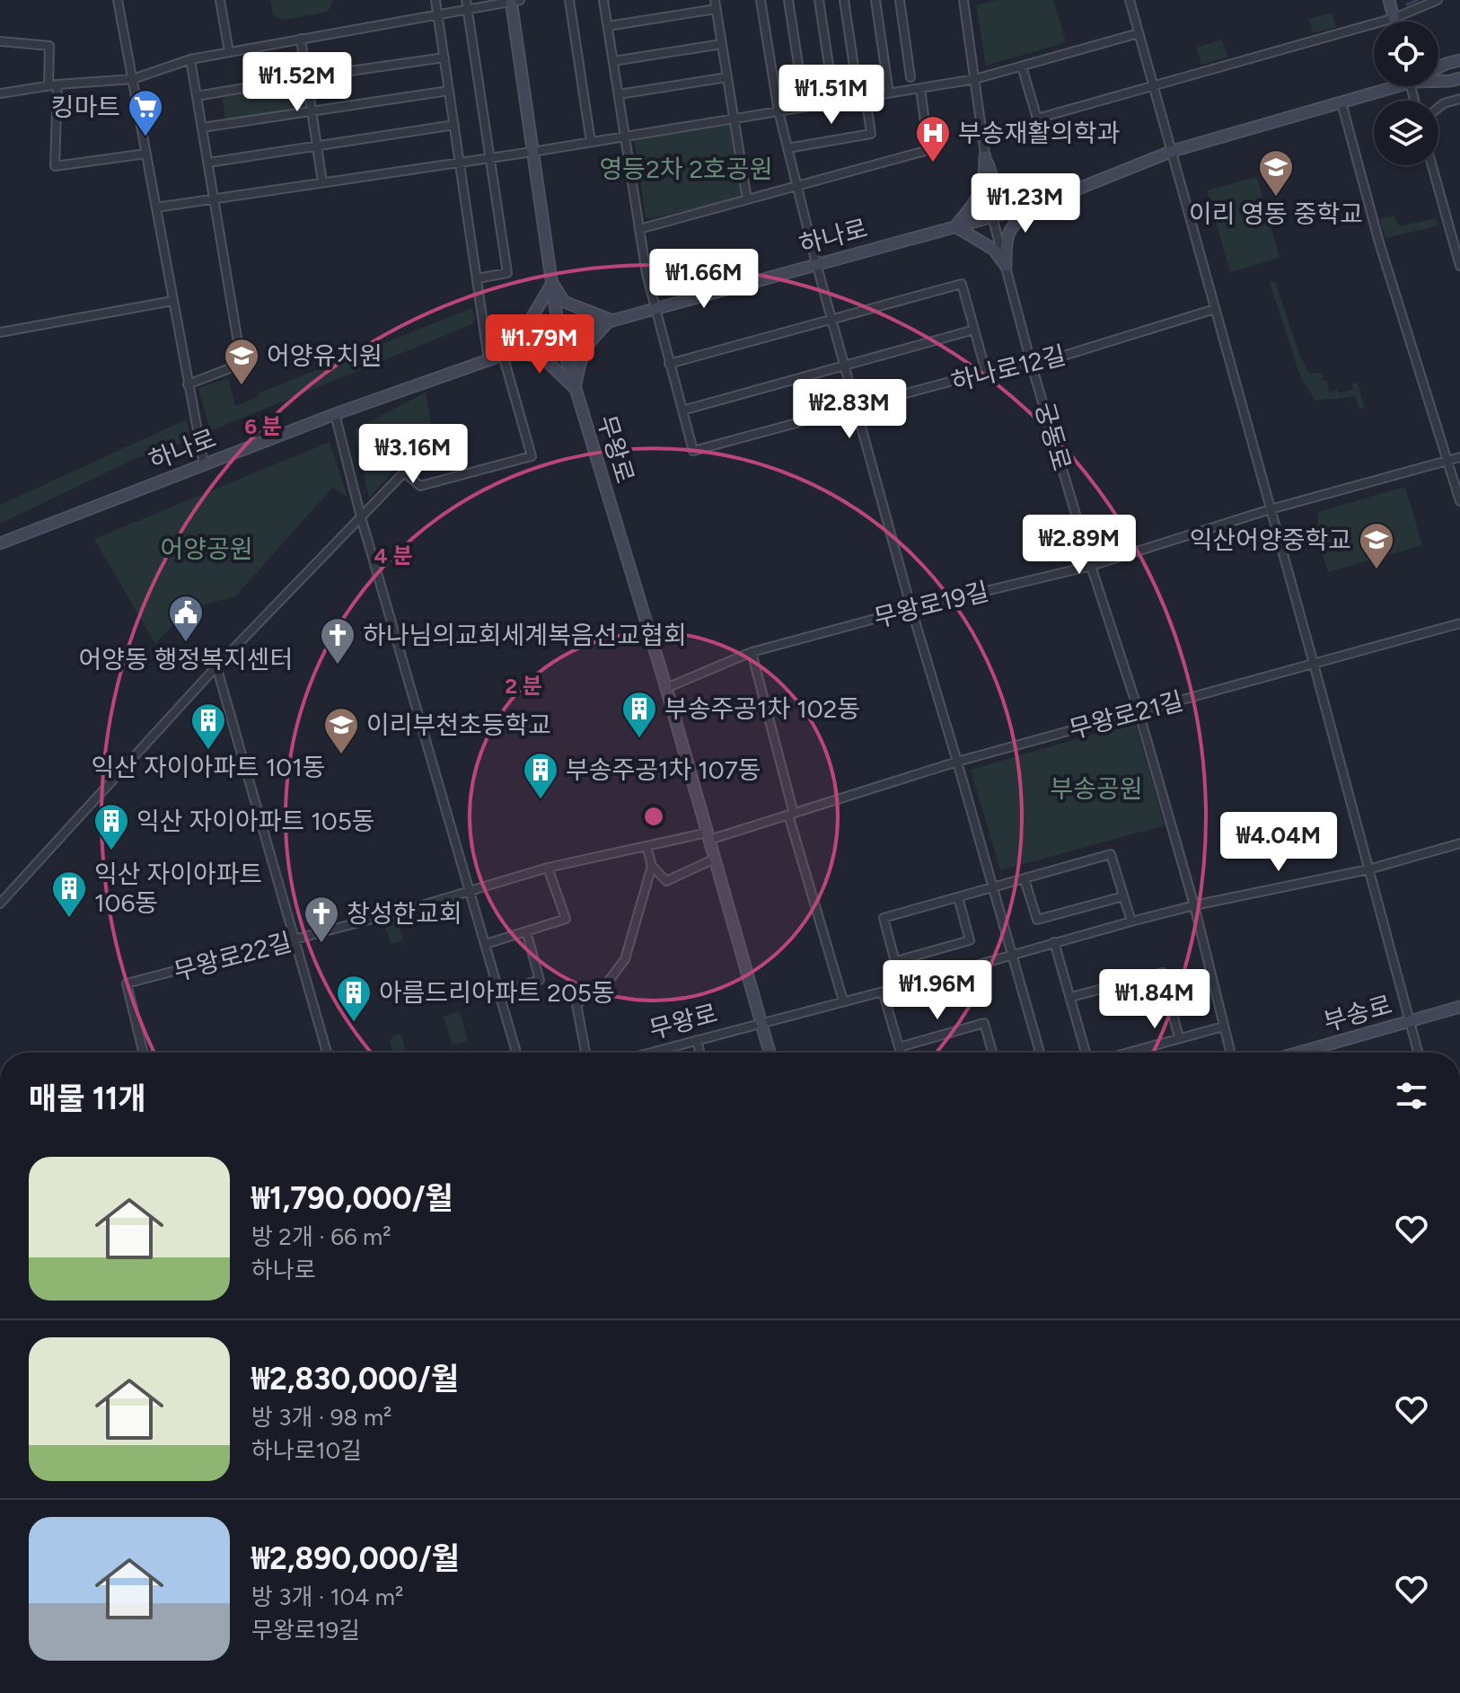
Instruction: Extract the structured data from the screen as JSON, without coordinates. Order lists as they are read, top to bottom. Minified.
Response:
{"streets":{"street":["하나로","하나로12길","궁동로","무왕로","무왕로19길","무왕로21길","무왕로22길","부송로"]},"crossings":[["하나로","하나로12길"],["하나로","궁동로"],["하나로","무왕로"],["하나로12길","궁동로"],["궁동로","무왕로19길"],["궁동로","무왕로21길"],["무왕로","무왕로19길"],["무왕로","무왕로21길"],["무왕로","무왕로22길"],["무왕로21길","무왕로22길"]],"parks":["영등2차 2호공원","어양공원","부송공원"],"places":{"supermarket":["킹마트"],"hospital":["부송재활의학과"],"school or university":["이리 영동 중학교","어양유치원","익산어양중학교","이리부천초등학교"],"public building":["어양동 행정복지센터"],"church":["하나님의교회세계복음선교협회","창성한교회"],"building":["부송주공1차 102동","익산 자이아파트 101동","부송주공1차 107동","익산 자이아파트 105동","익산 자이아파트 106동","아름드리아파트 205동"]},"page":{"price":["₩1.52M","₩1.51M","₩1.23M","₩1.66M","₩1.79M","₩2.83M","₩3.16M","₩2.89M","₩4.04M","₩1.96M","₩1.84M"],"heading":"매물 11개","list":[{"name":"₩1,790,000/월","note":"방 2개 · 66 m² · 하나로"},{"name":"₩2,830,000/월","note":"방 3개 · 98 m² · 하나로10길"},{"name":"₩2,890,000/월","note":"방 3개 · 104 m² · 무왕로19길"}]},"rings":["6 분","4 분","2 분"]}
